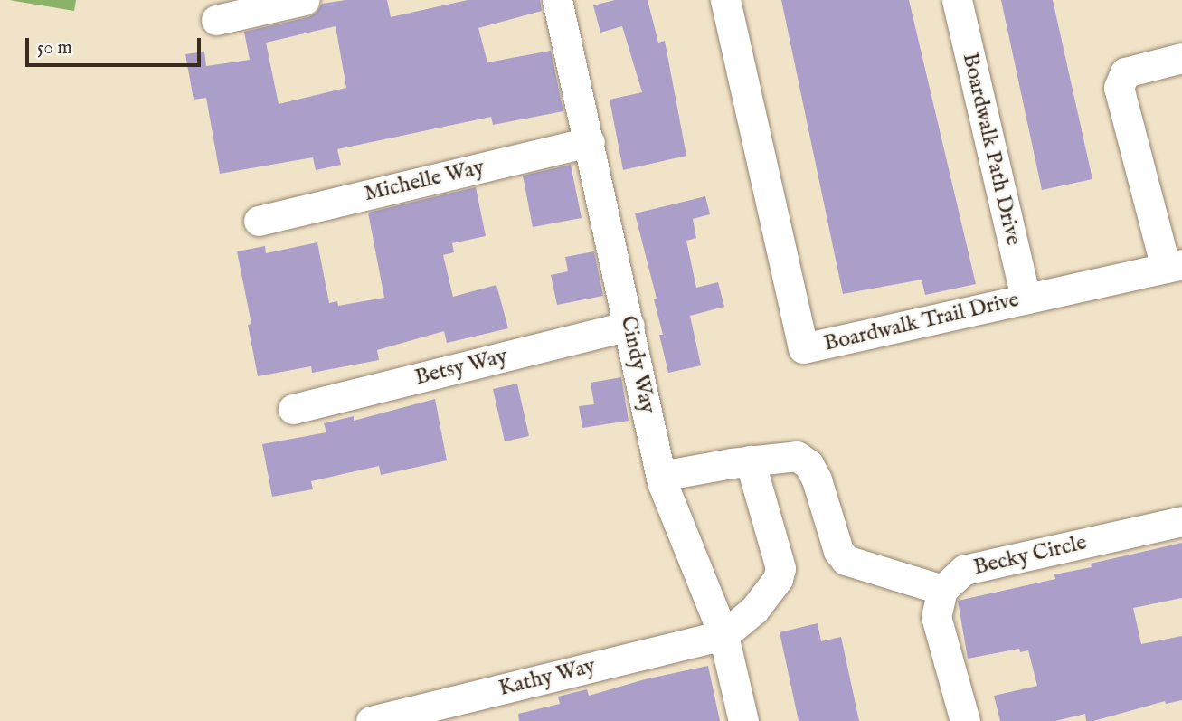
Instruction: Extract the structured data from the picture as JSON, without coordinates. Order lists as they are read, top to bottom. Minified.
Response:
{"streets":{"street":["Boardwalk Path Drive","Michelle Way","Boardwalk Trail Drive","Cindy Way","Betsy Way","Becky Circle","Kathy Way"]},"crossings":[["Boardwalk Path Drive","Boardwalk Trail Drive"],["Michelle Way","Cindy Way"],["Cindy Way","Betsy Way"],["Cindy Way","Kathy Way"]],"scale_bar":"50 m"}
